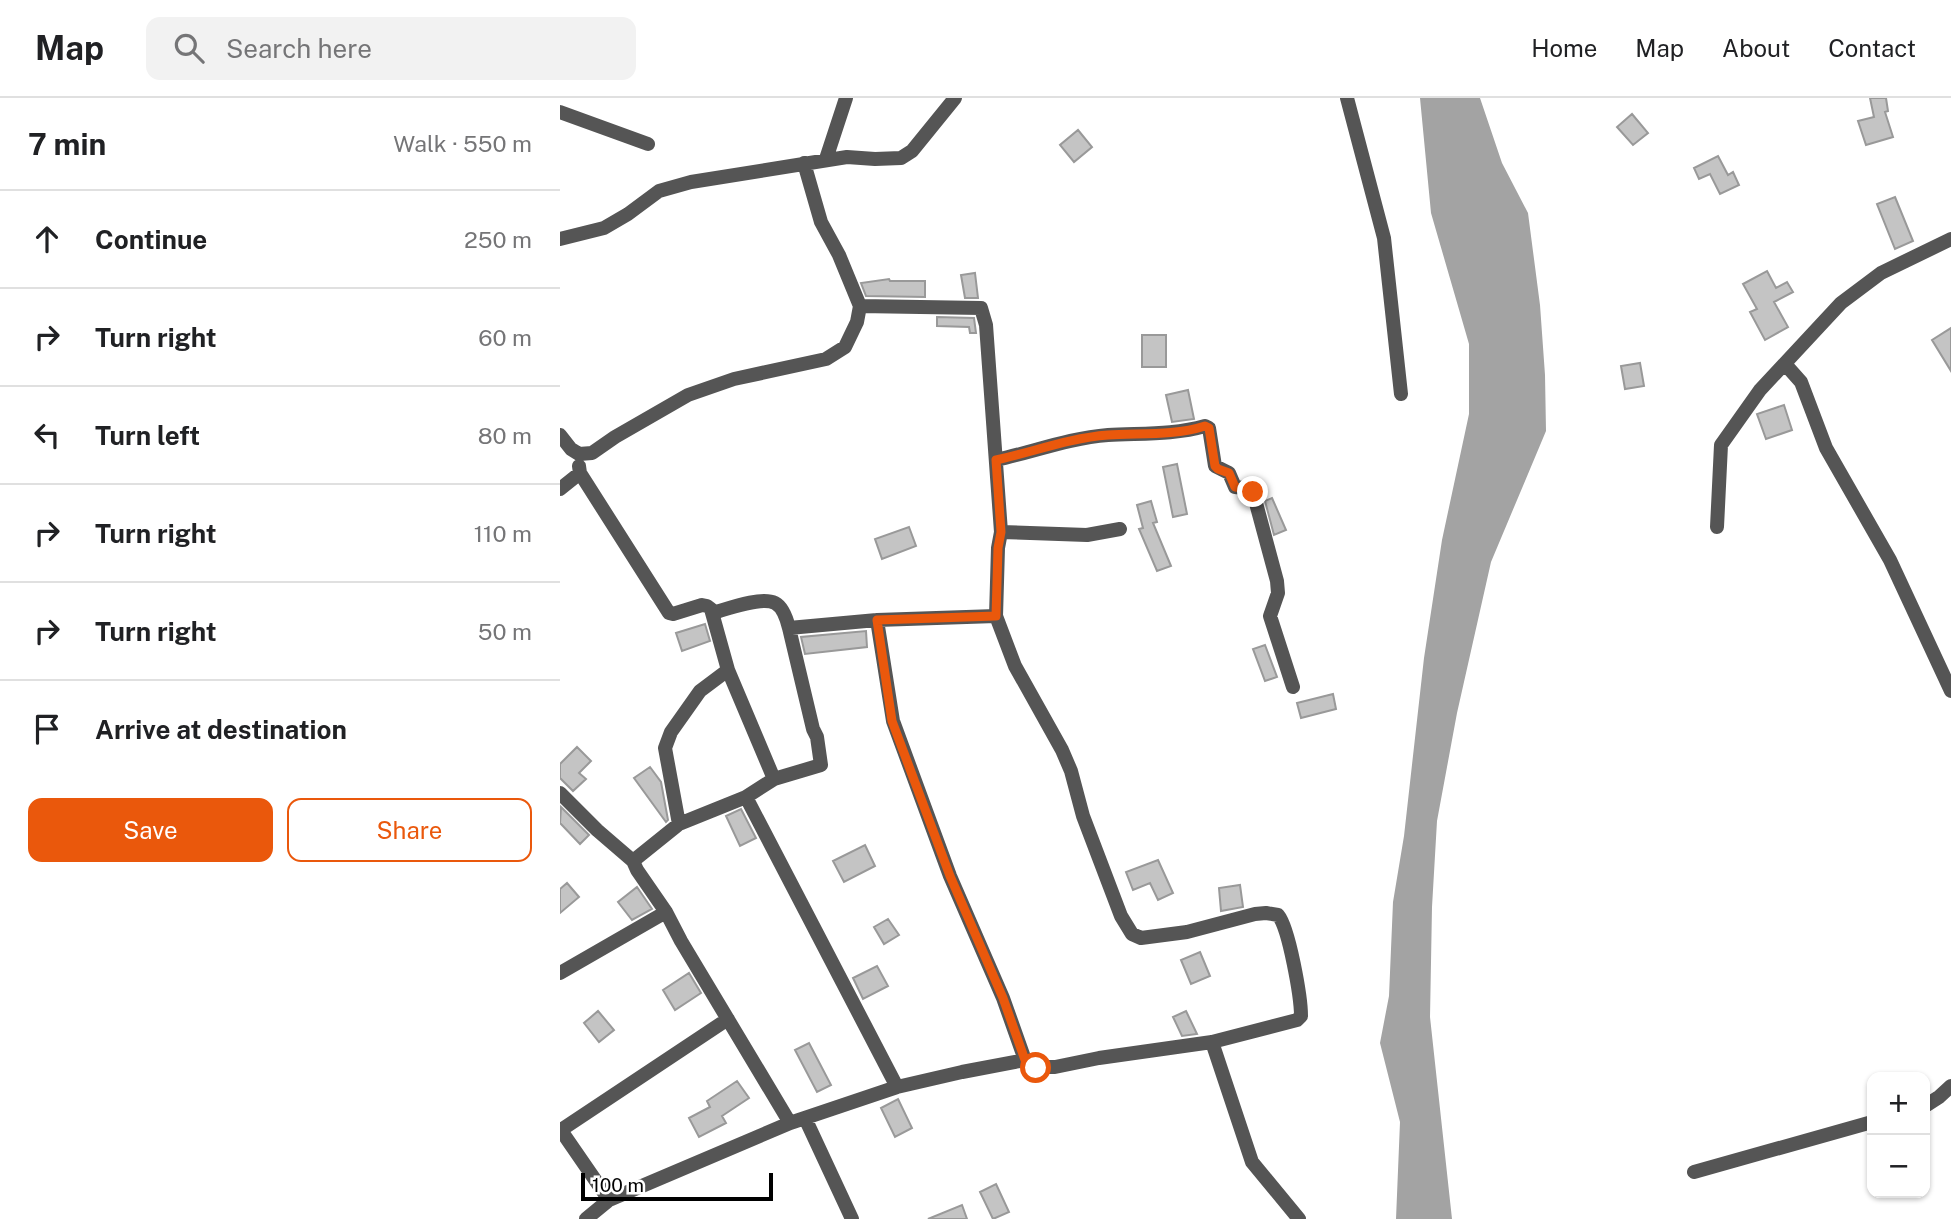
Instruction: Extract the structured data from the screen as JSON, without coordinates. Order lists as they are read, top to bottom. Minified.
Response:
{"scale_bar":"100 m","page":{"header":"Map","search":"Search here","nav":["Home","Map","About","Contact"],"heading":["7 min","Walk · 550 m"],"list":[["Continue","250 m"],["Turn right","60 m"],["Turn left","80 m"],["Turn right","110 m"],["Turn right","50 m"],"Arrive at destination"],"buttons":["Save","Share"],"map_buttons":["+","−"],"scale":"100 m"}}
